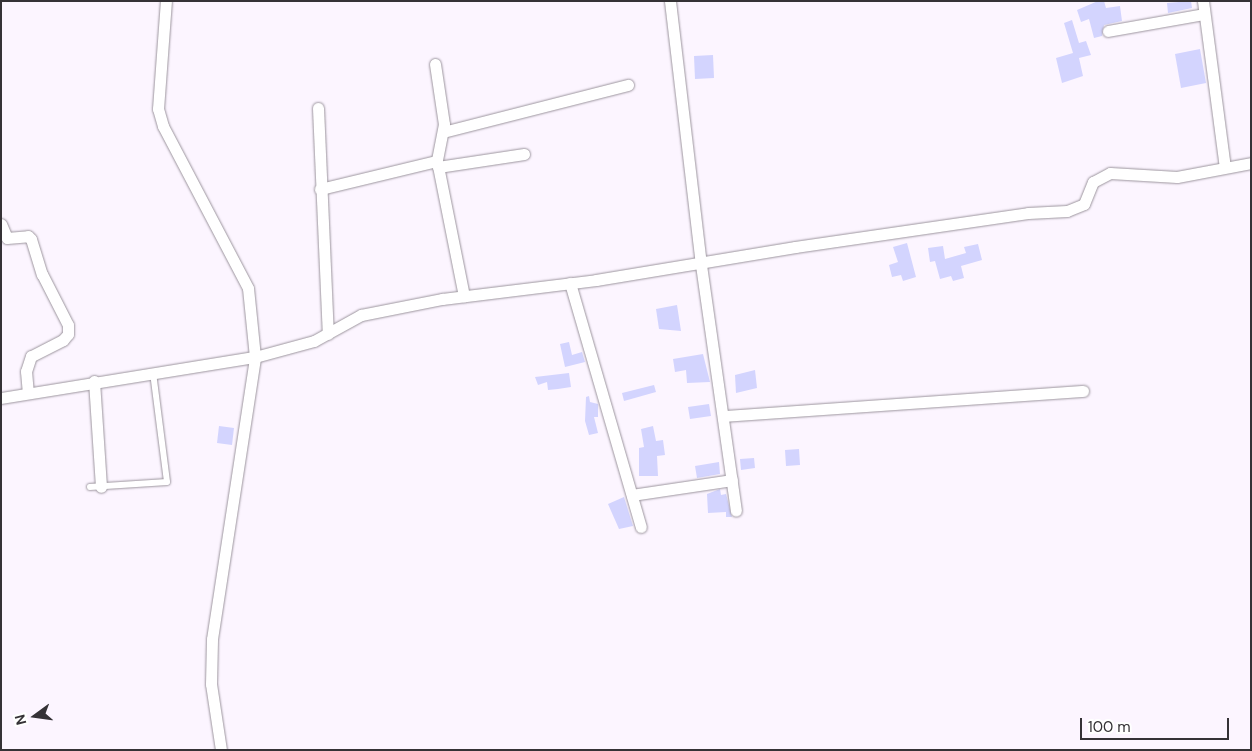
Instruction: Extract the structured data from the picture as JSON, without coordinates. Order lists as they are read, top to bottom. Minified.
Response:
{"scale_bar":"100 m","north":"left"}
